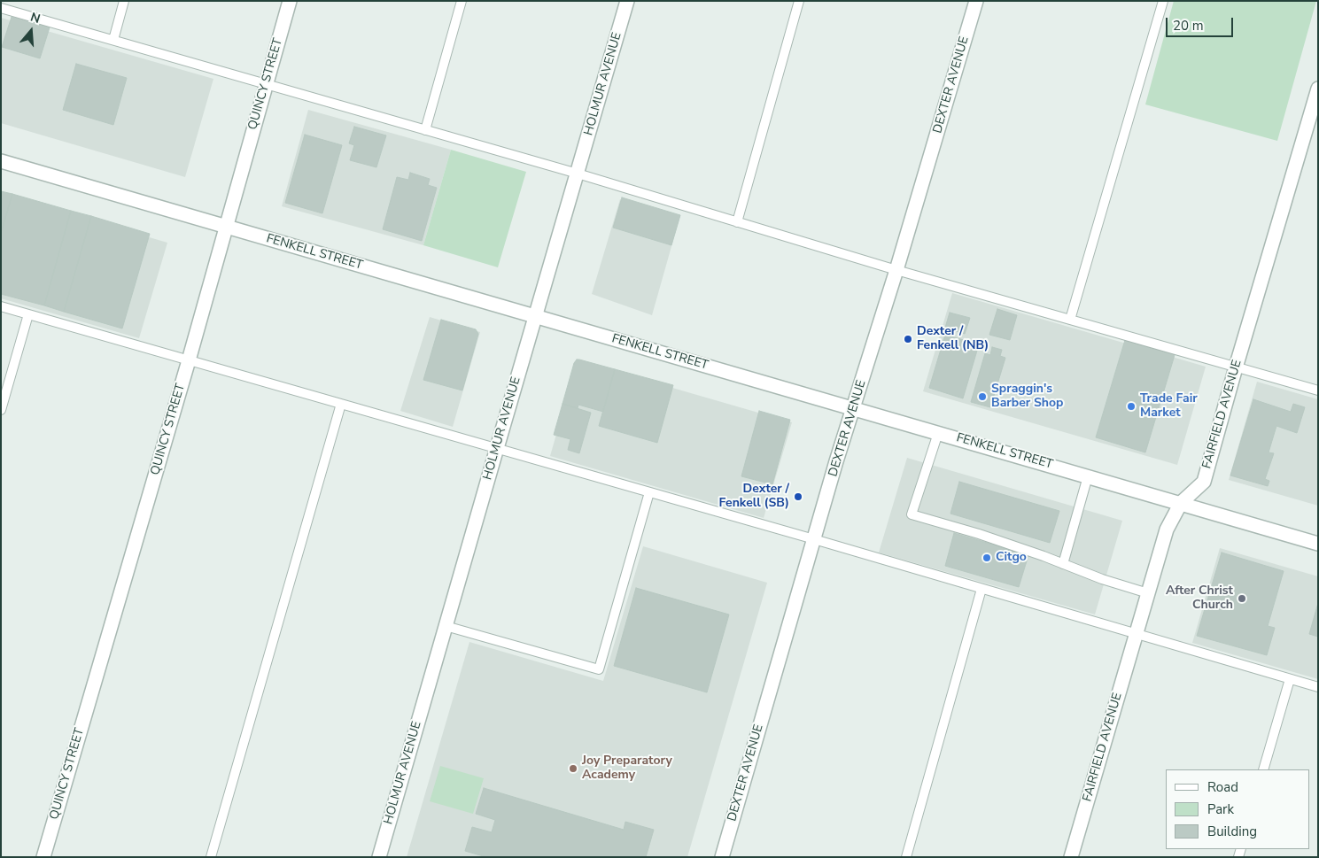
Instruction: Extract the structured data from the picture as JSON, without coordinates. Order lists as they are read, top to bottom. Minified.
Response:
{"streets":{"street":["QUINCY STREET","HOLMUR AVENUE","DEXTER AVENUE","FENKELL STREET","FAIRFIELD AVENUE"]},"crossings":[["QUINCY STREET","FENKELL STREET"],["HOLMUR AVENUE","FENKELL STREET"],["DEXTER AVENUE","FENKELL STREET"],["FENKELL STREET","FAIRFIELD AVENUE"]],"places":["Dexter / Fenkell (NB)","Spraggin's Barber Shop","Trade Fair Market","Dexter / Fenkell (SB)","Citgo","After Christ Church","Joy Preparatory Academy"],"legend":["Road","Park","Building"],"scale_bar":"20 m","north":"top"}
